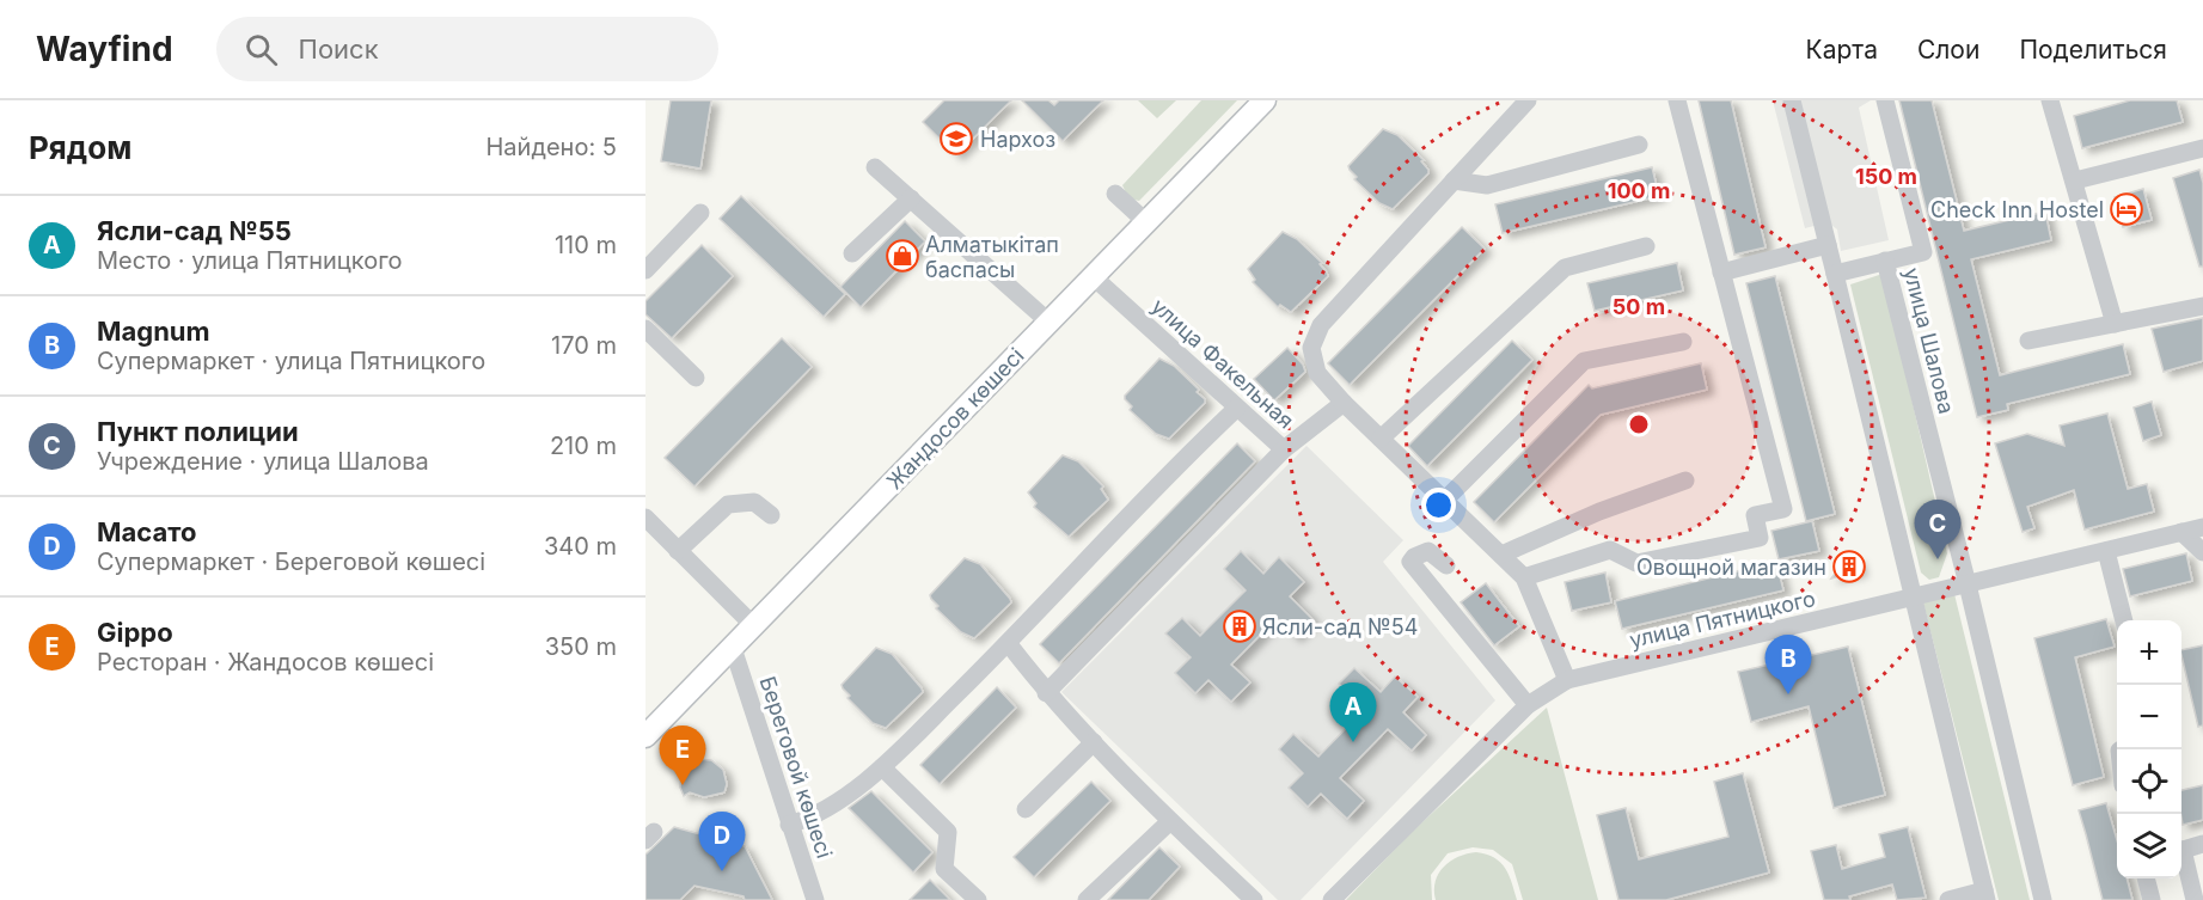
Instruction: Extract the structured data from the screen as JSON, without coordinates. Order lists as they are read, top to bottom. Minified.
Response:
{"streets":{"main road":["Жандосов көшесі"],"street":["улица Шалова","улица Факельная","улица Пятницкого","Береговой көшесі"]},"crossings":[["улица Шалова","улица Пятницкого"],["улица Факельная","Жандосов көшесі"],["Жандосов көшесі","Береговой көшесі"]],"places":{"school or university":["Нархоз"],"hotel":["Check Inn Hostel"],"shop":["Алматыкітап баспасы"],"building":["Овощной магазин","Ясли-сад №54"]},"page":{"header":"Wayfind","search":"Поиск","nav":["Карта","Слои","Поделиться"],"heading":["Рядом","Найдено: 5"],"list":[{"mark":"A","name":"Ясли-сад №55","note":"Место · улица Пятницкого","value":"110 m"},{"mark":"B","name":"Magnum","note":"Супермаркет · улица Пятницкого","value":"170 m"},{"mark":"C","name":"Пункт полиции","note":"Учреждение · улица Шалова","value":"210 m"},{"mark":"D","name":"Масато","note":"Супермаркет · Береговой көшесі","value":"340 m"},{"mark":"E","name":"Gippo","note":"Ресторан · Жандосов көшесі","value":"350 m"}],"pins":["C","B","A","E","D"],"map_buttons":["+","−"]},"rings":["150 m","100 m","50 m"]}
